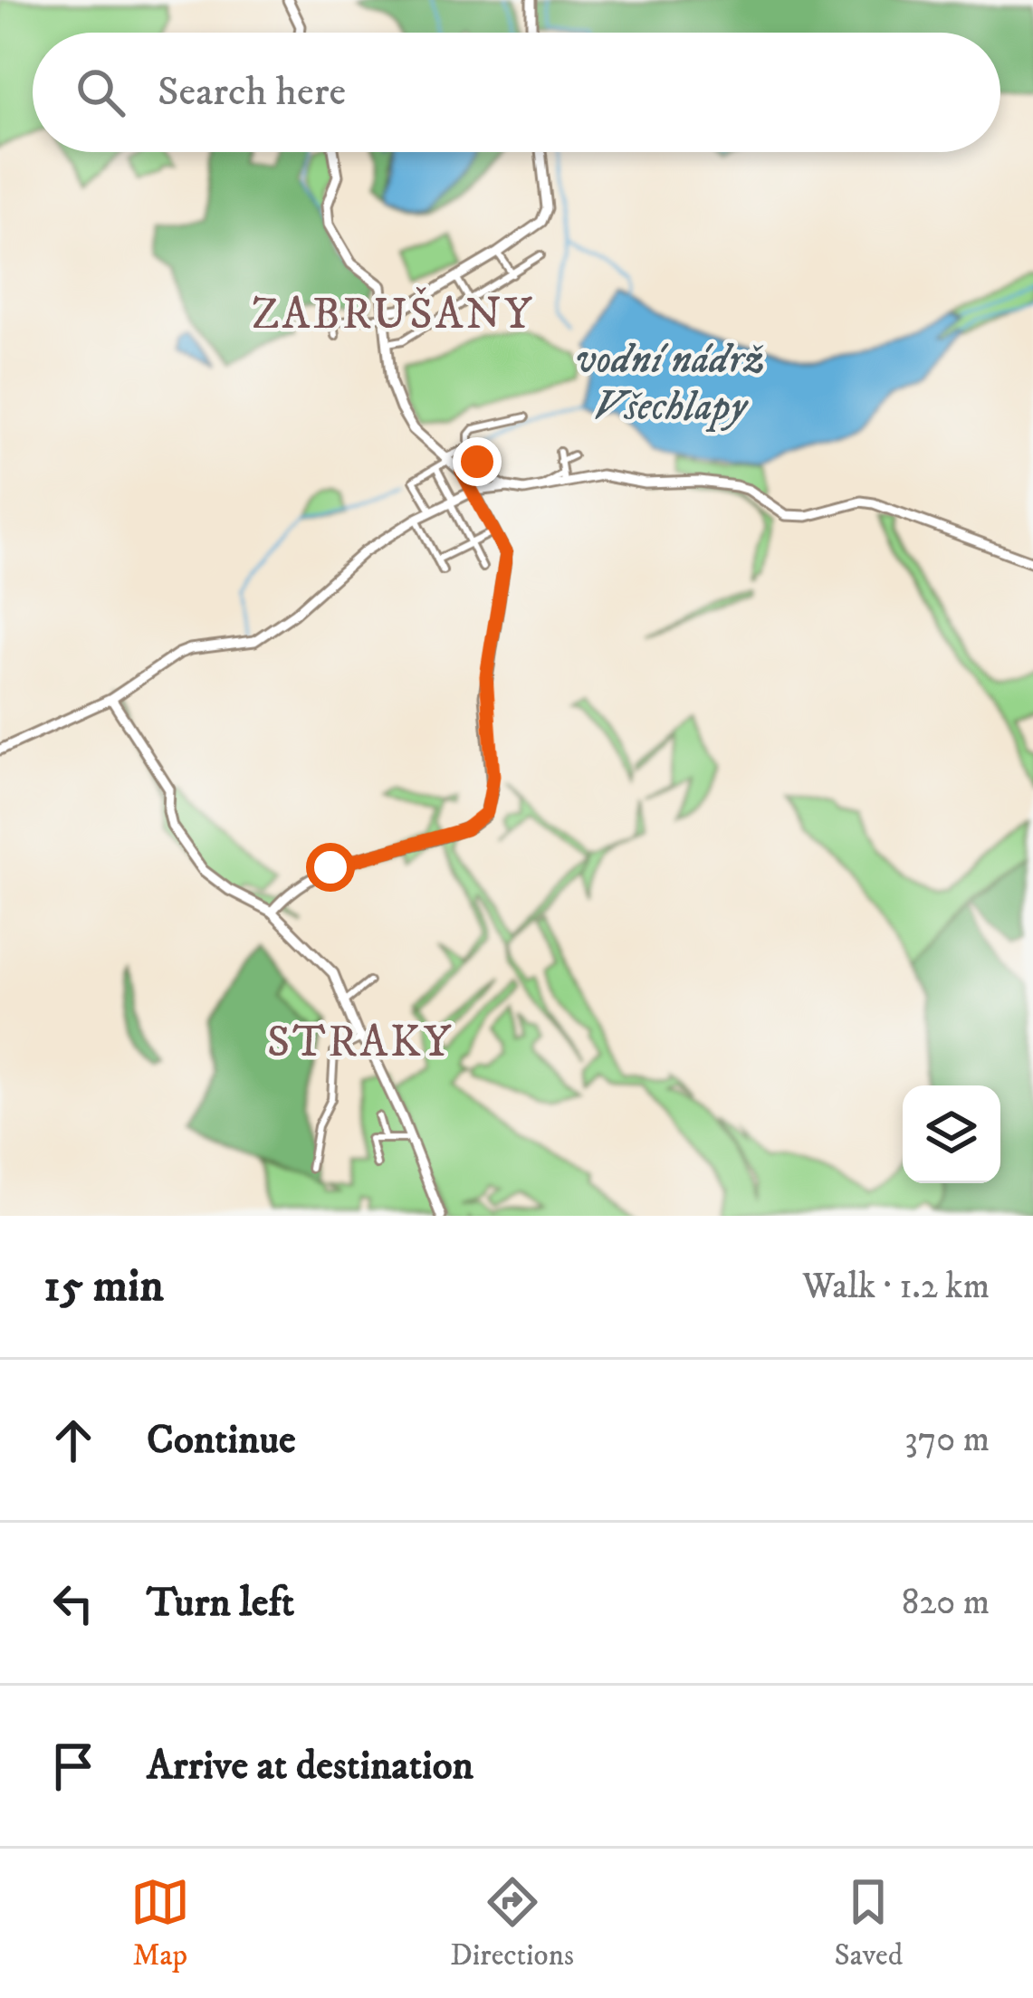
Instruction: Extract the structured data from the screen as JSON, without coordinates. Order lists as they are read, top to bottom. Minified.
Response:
{"districts":["ZABRUŠANY","STRAKY"],"water":["vodní nádrž Všechlapy"],"page":{"search":"Search here","heading":["15 min","Walk · 1.2 km"],"list":[["Continue","370 m"],["Turn left","820 m"],"Arrive at destination"],"nav":["Map","Directions","Saved"]}}
